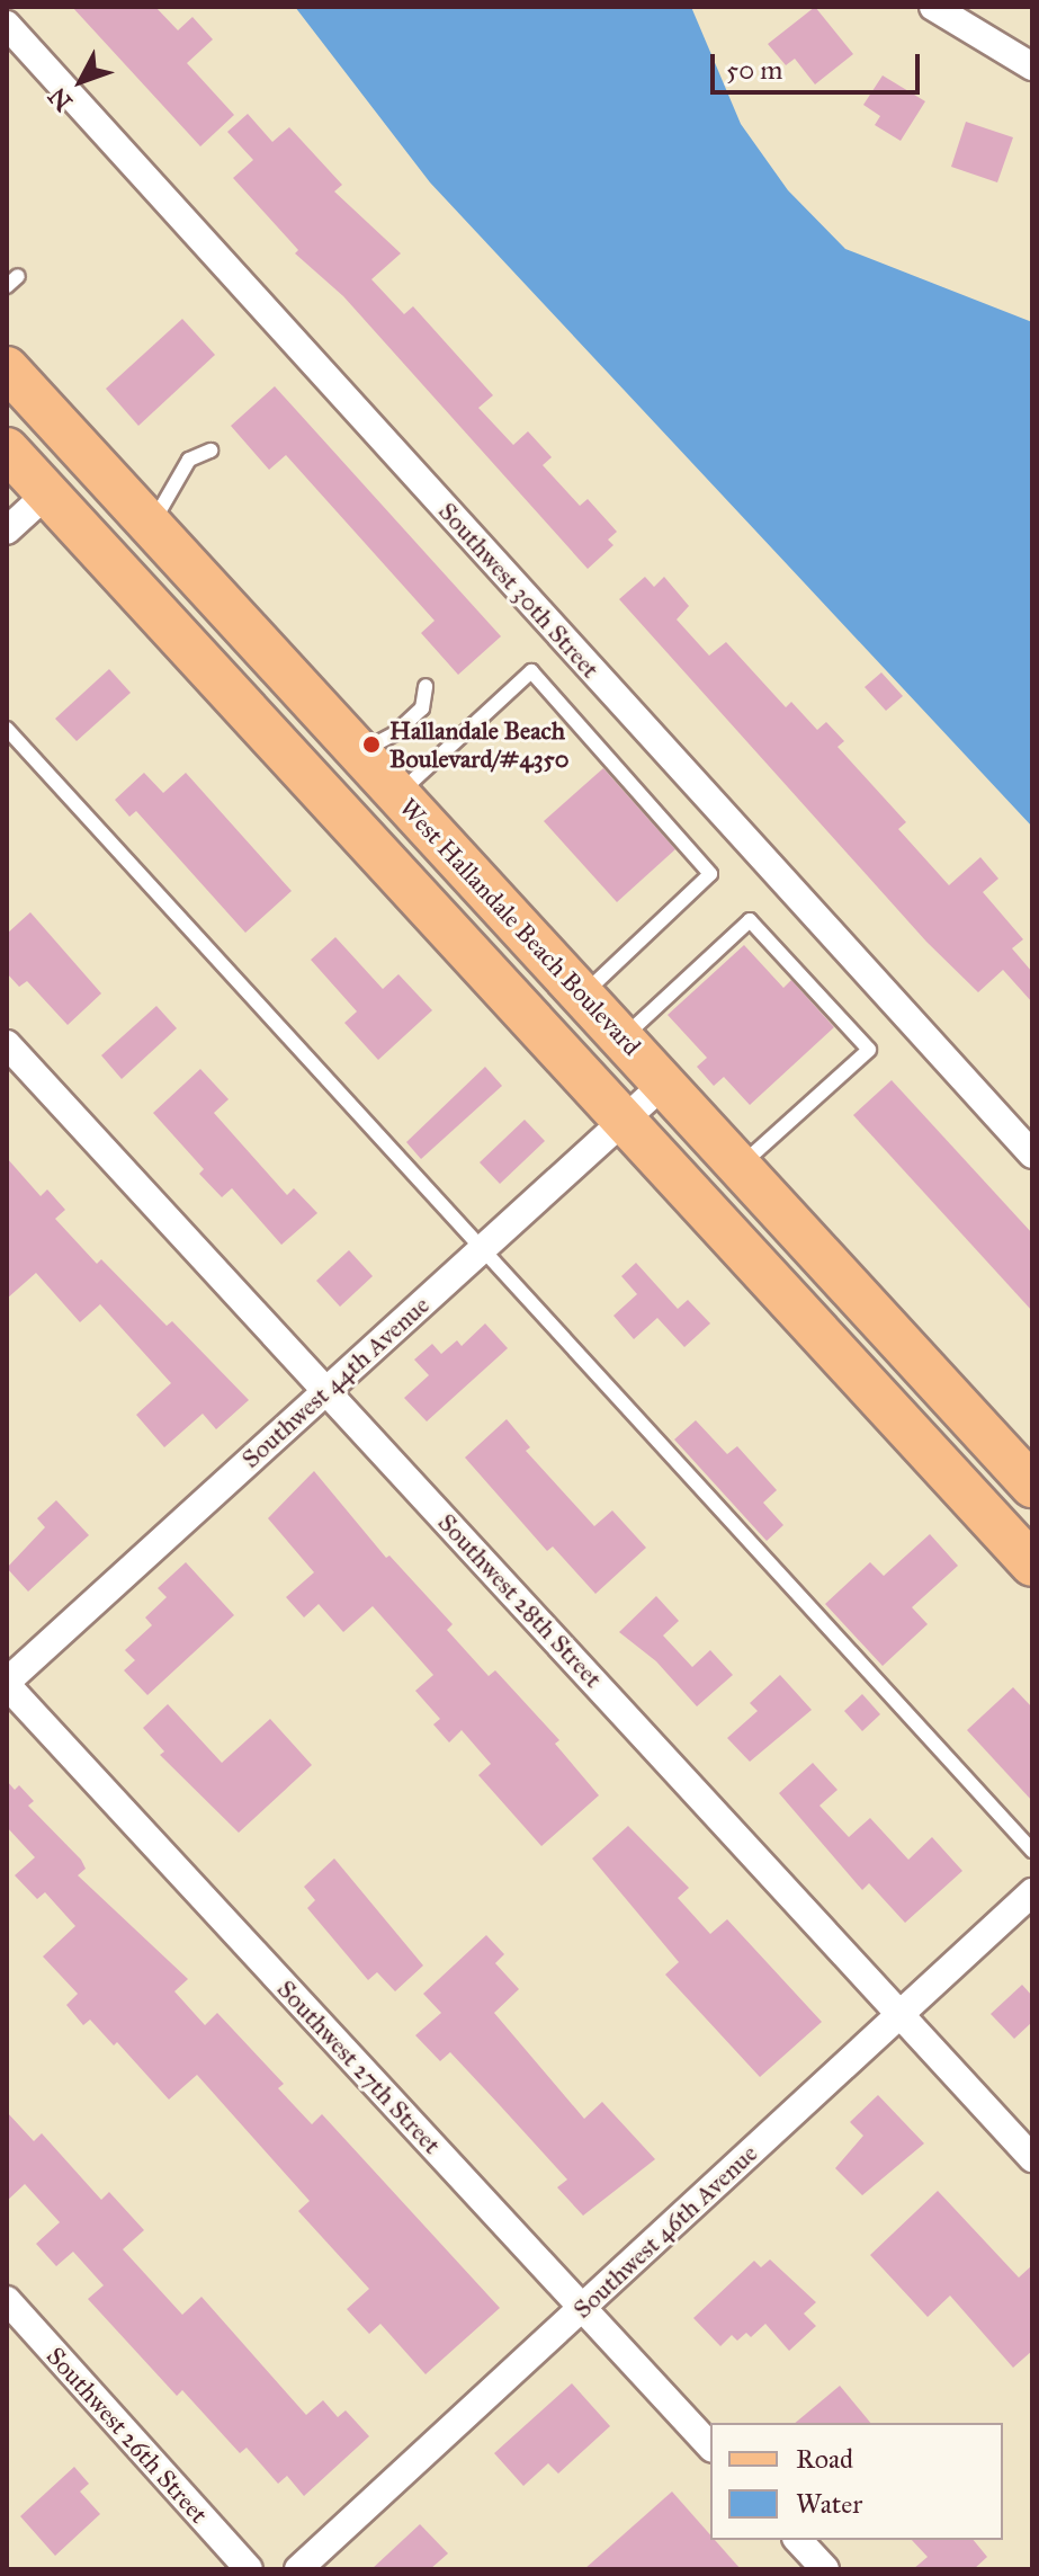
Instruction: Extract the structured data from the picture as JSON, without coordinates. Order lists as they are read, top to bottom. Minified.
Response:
{"streets":{"main road":["West Hallandale Beach Boulevard"],"street":["Southwest 30th Street","Southwest 44th Avenue","Southwest 28th Street","Southwest 27th Street","Southwest 46th Avenue","Southwest 26th Street"]},"crossings":[["West Hallandale Beach Boulevard","Southwest 44th Avenue"],["Southwest 44th Avenue","Southwest 28th Street"],["Southwest 44th Avenue","Southwest 27th Street"],["Southwest 28th Street","Southwest 46th Avenue"],["Southwest 27th Street","Southwest 46th Avenue"]],"places":["Hallandale Beach Boulevard/#4350"],"legend":["Road","Water"],"scale_bar":"50 m","north":"bottom left"}
